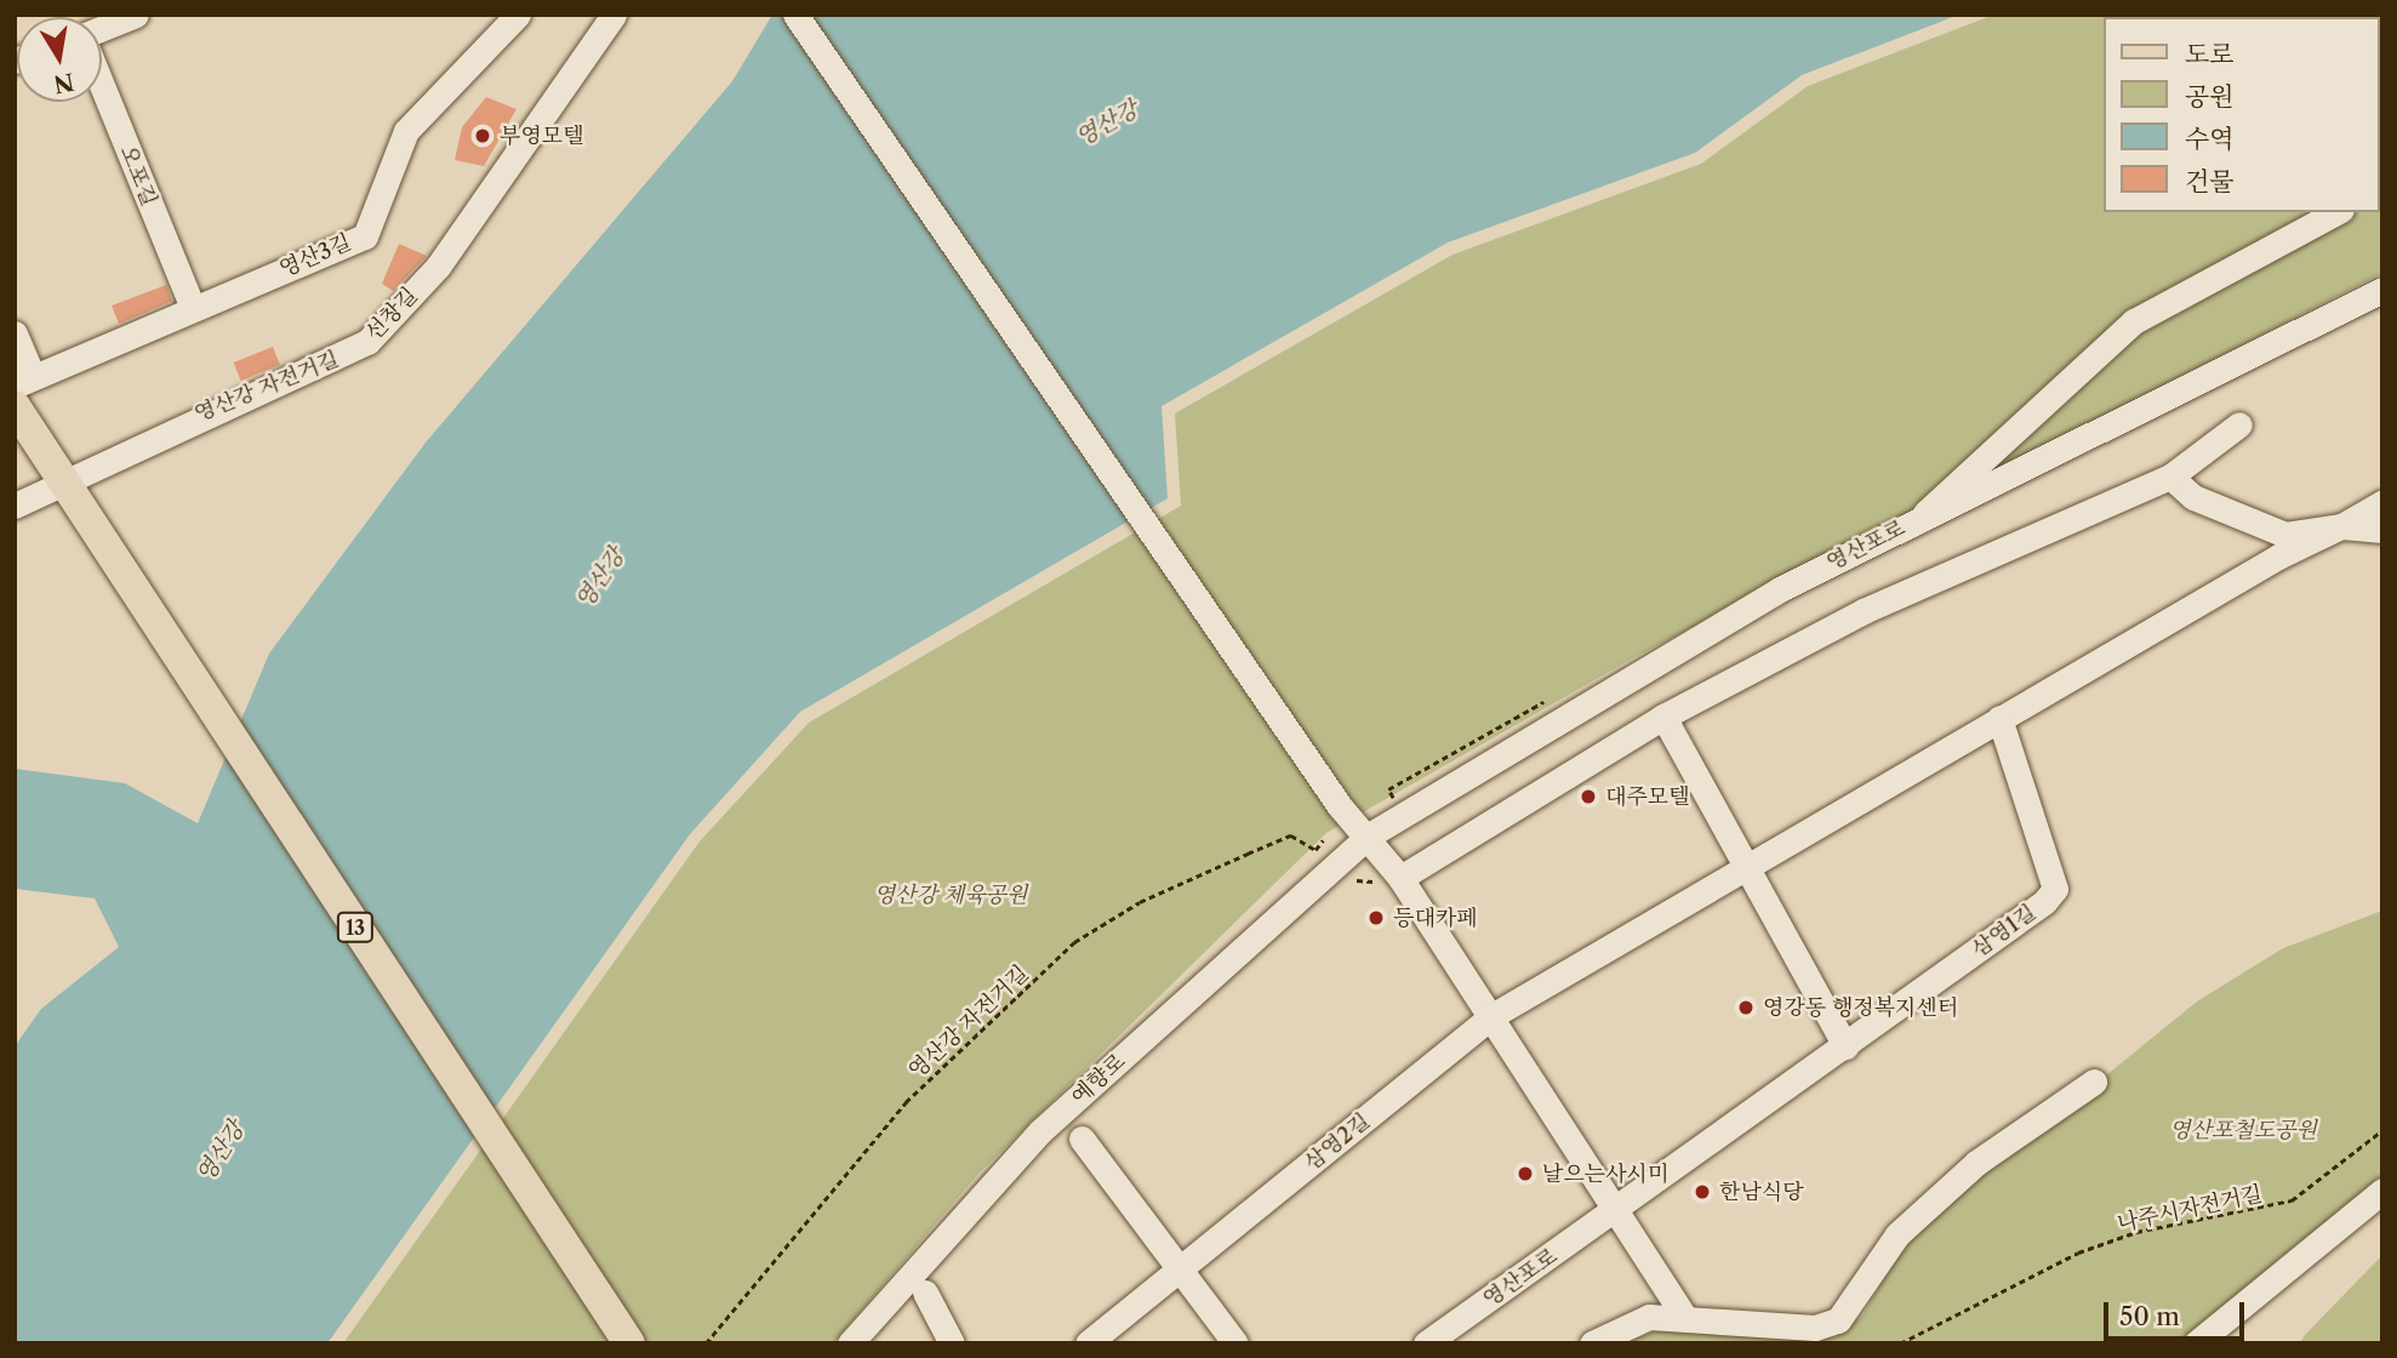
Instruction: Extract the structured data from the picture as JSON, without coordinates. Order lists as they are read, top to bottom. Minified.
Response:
{"streets":{"main road":["13"],"street":["오포길","영산3길","선창길","영산포로","삼영1길","예향로","삼영2길"],"path":["영산강 자전거길","나주시자전거길"]},"crossings":[["오포길","영산3길"],["선창길","13"],["영산포로","삼영1길"],["영산포로","예향로"]],"water":["영산강"],"parks":["영산강 체육공원","영산포철도공원"],"places":["부영모텔","대주모텔","등대카페","영강동 행정복지센터","날으는사시미","한남식당"],"legend":["도로","공원","수역","건물"],"scale_bar":"50 m","north":"bottom"}
